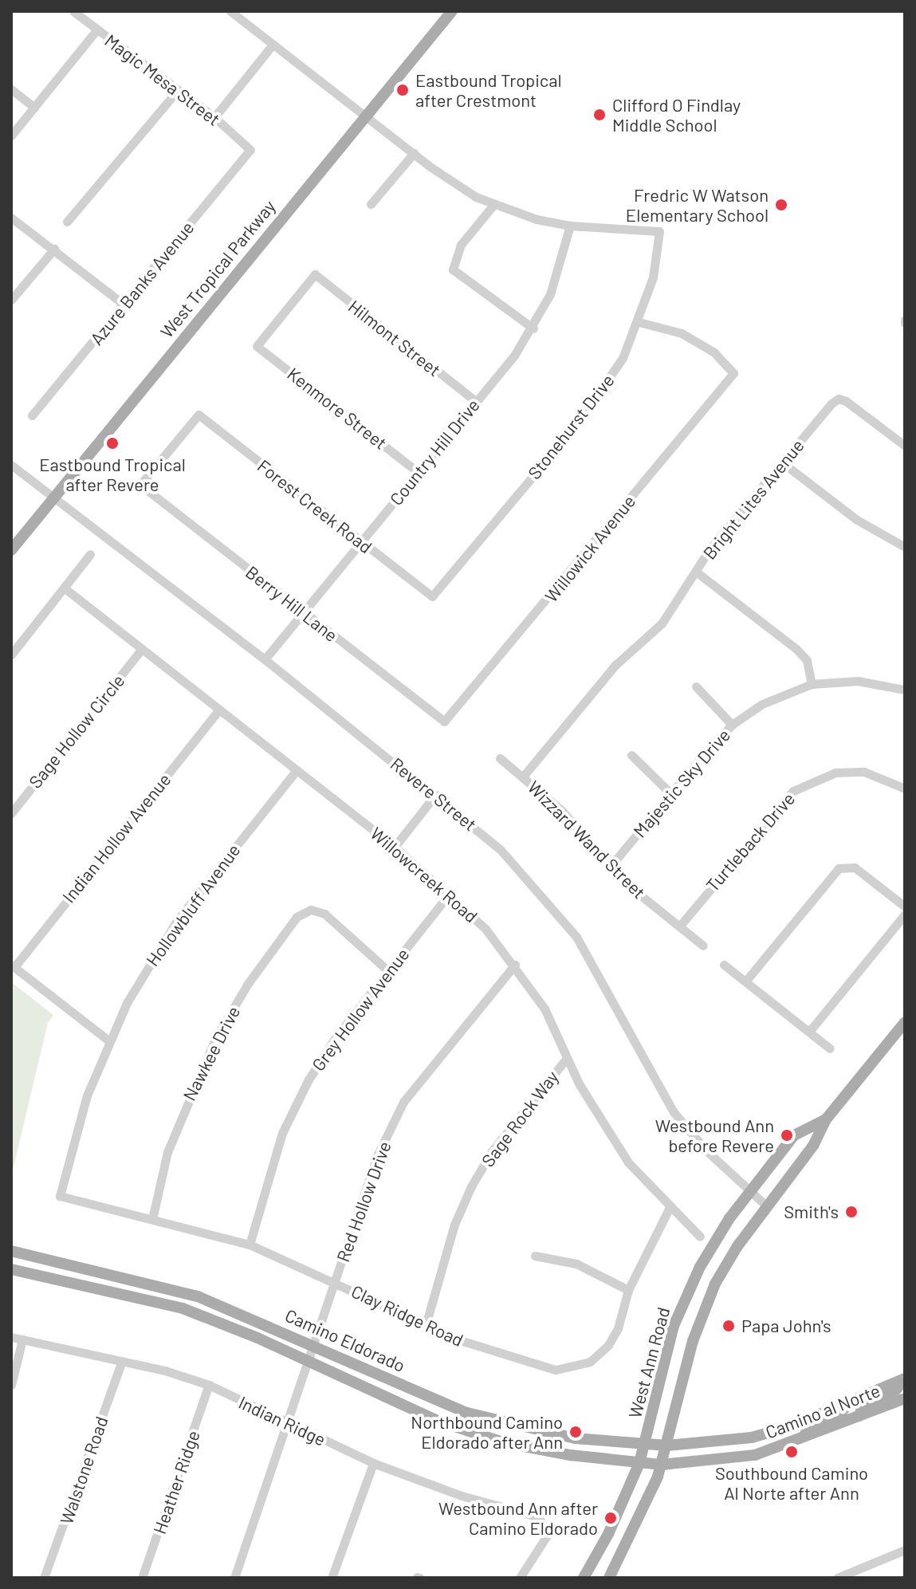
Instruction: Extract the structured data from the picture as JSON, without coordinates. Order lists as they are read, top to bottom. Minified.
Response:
{"streets":{"main road":["West Tropical Parkway","Camino Eldorado","West Ann Road","Camino al Norte"],"street":["Magic Mesa Street","Azure Banks Avenue","Hilmont Street","Kenmore Street","Stonehurst Drive","Country Hill Drive","Bright Lites Avenue","Forest Creek Road","Willowick Avenue","Berry Hill Lane","Sage Hollow Circle","Majestic Sky Drive","Revere Street","Indian Hollow Avenue","Wizzard Wand Street","Turtleback Drive","Willowcreek Road","Hollowbluff Avenue","Grey Hollow Avenue","Nawkee Drive","Sage Rock Way","Red Hollow Drive","Clay Ridge Road","Indian Ridge","Walstone Road","Heather Ridge"]},"crossings":[["Magic Mesa Street","Azure Banks Avenue"],["West Tropical Parkway","Revere Street"],["Hilmont Street","Kenmore Street"],["Hilmont Street","Country Hill Drive"],["Kenmore Street","Country Hill Drive"],["Stonehurst Drive","Country Hill Drive"],["Stonehurst Drive","Forest Creek Road"],["Stonehurst Drive","Willowick Avenue"],["Country Hill Drive","Forest Creek Road"],["Country Hill Drive","Berry Hill Lane"],["Country Hill Drive","Revere Street"],["Bright Lites Avenue","Wizzard Wand Street"],["Forest Creek Road","Berry Hill Lane"],["Willowick Avenue","Berry Hill Lane"],["Sage Hollow Circle","Willowcreek Road"],["Majestic Sky Drive","Wizzard Wand Street"],["Revere Street","West Ann Road"],["Indian Hollow Avenue","Willowcreek Road"],["Wizzard Wand Street","Turtleback Drive"],["Willowcreek Road","Hollowbluff Avenue"],["Willowcreek Road","Grey Hollow Avenue"],["Willowcreek Road","Sage Rock Way"],["Willowcreek Road","Red Hollow Drive"],["Willowcreek Road","Clay Ridge Road"],["Hollowbluff Avenue","Clay Ridge Road"],["Grey Hollow Avenue","Nawkee Drive"],["Grey Hollow Avenue","Clay Ridge Road"],["Nawkee Drive","Clay Ridge Road"],["Sage Rock Way","Clay Ridge Road"],["Red Hollow Drive","Clay Ridge Road"],["Red Hollow Drive","Camino Eldorado"],["Red Hollow Drive","Indian Ridge"],["Camino Eldorado","West Ann Road"],["Camino Eldorado","Camino al Norte"],["West Ann Road","Camino al Norte"],["Indian Ridge","Walstone Road"],["Indian Ridge","Heather Ridge"]],"places":["Eastbound Tropical after Crestmont","Clifford O Findlay Middle School","Fredric W Watson Elementary School","Eastbound Tropical after Revere","Westbound Ann before Revere","Smith's","Papa John's","Northbound Camino Eldorado after Ann","Southbound Camino Al Norte after Ann","Westbound Ann after Camino Eldorado"]}
